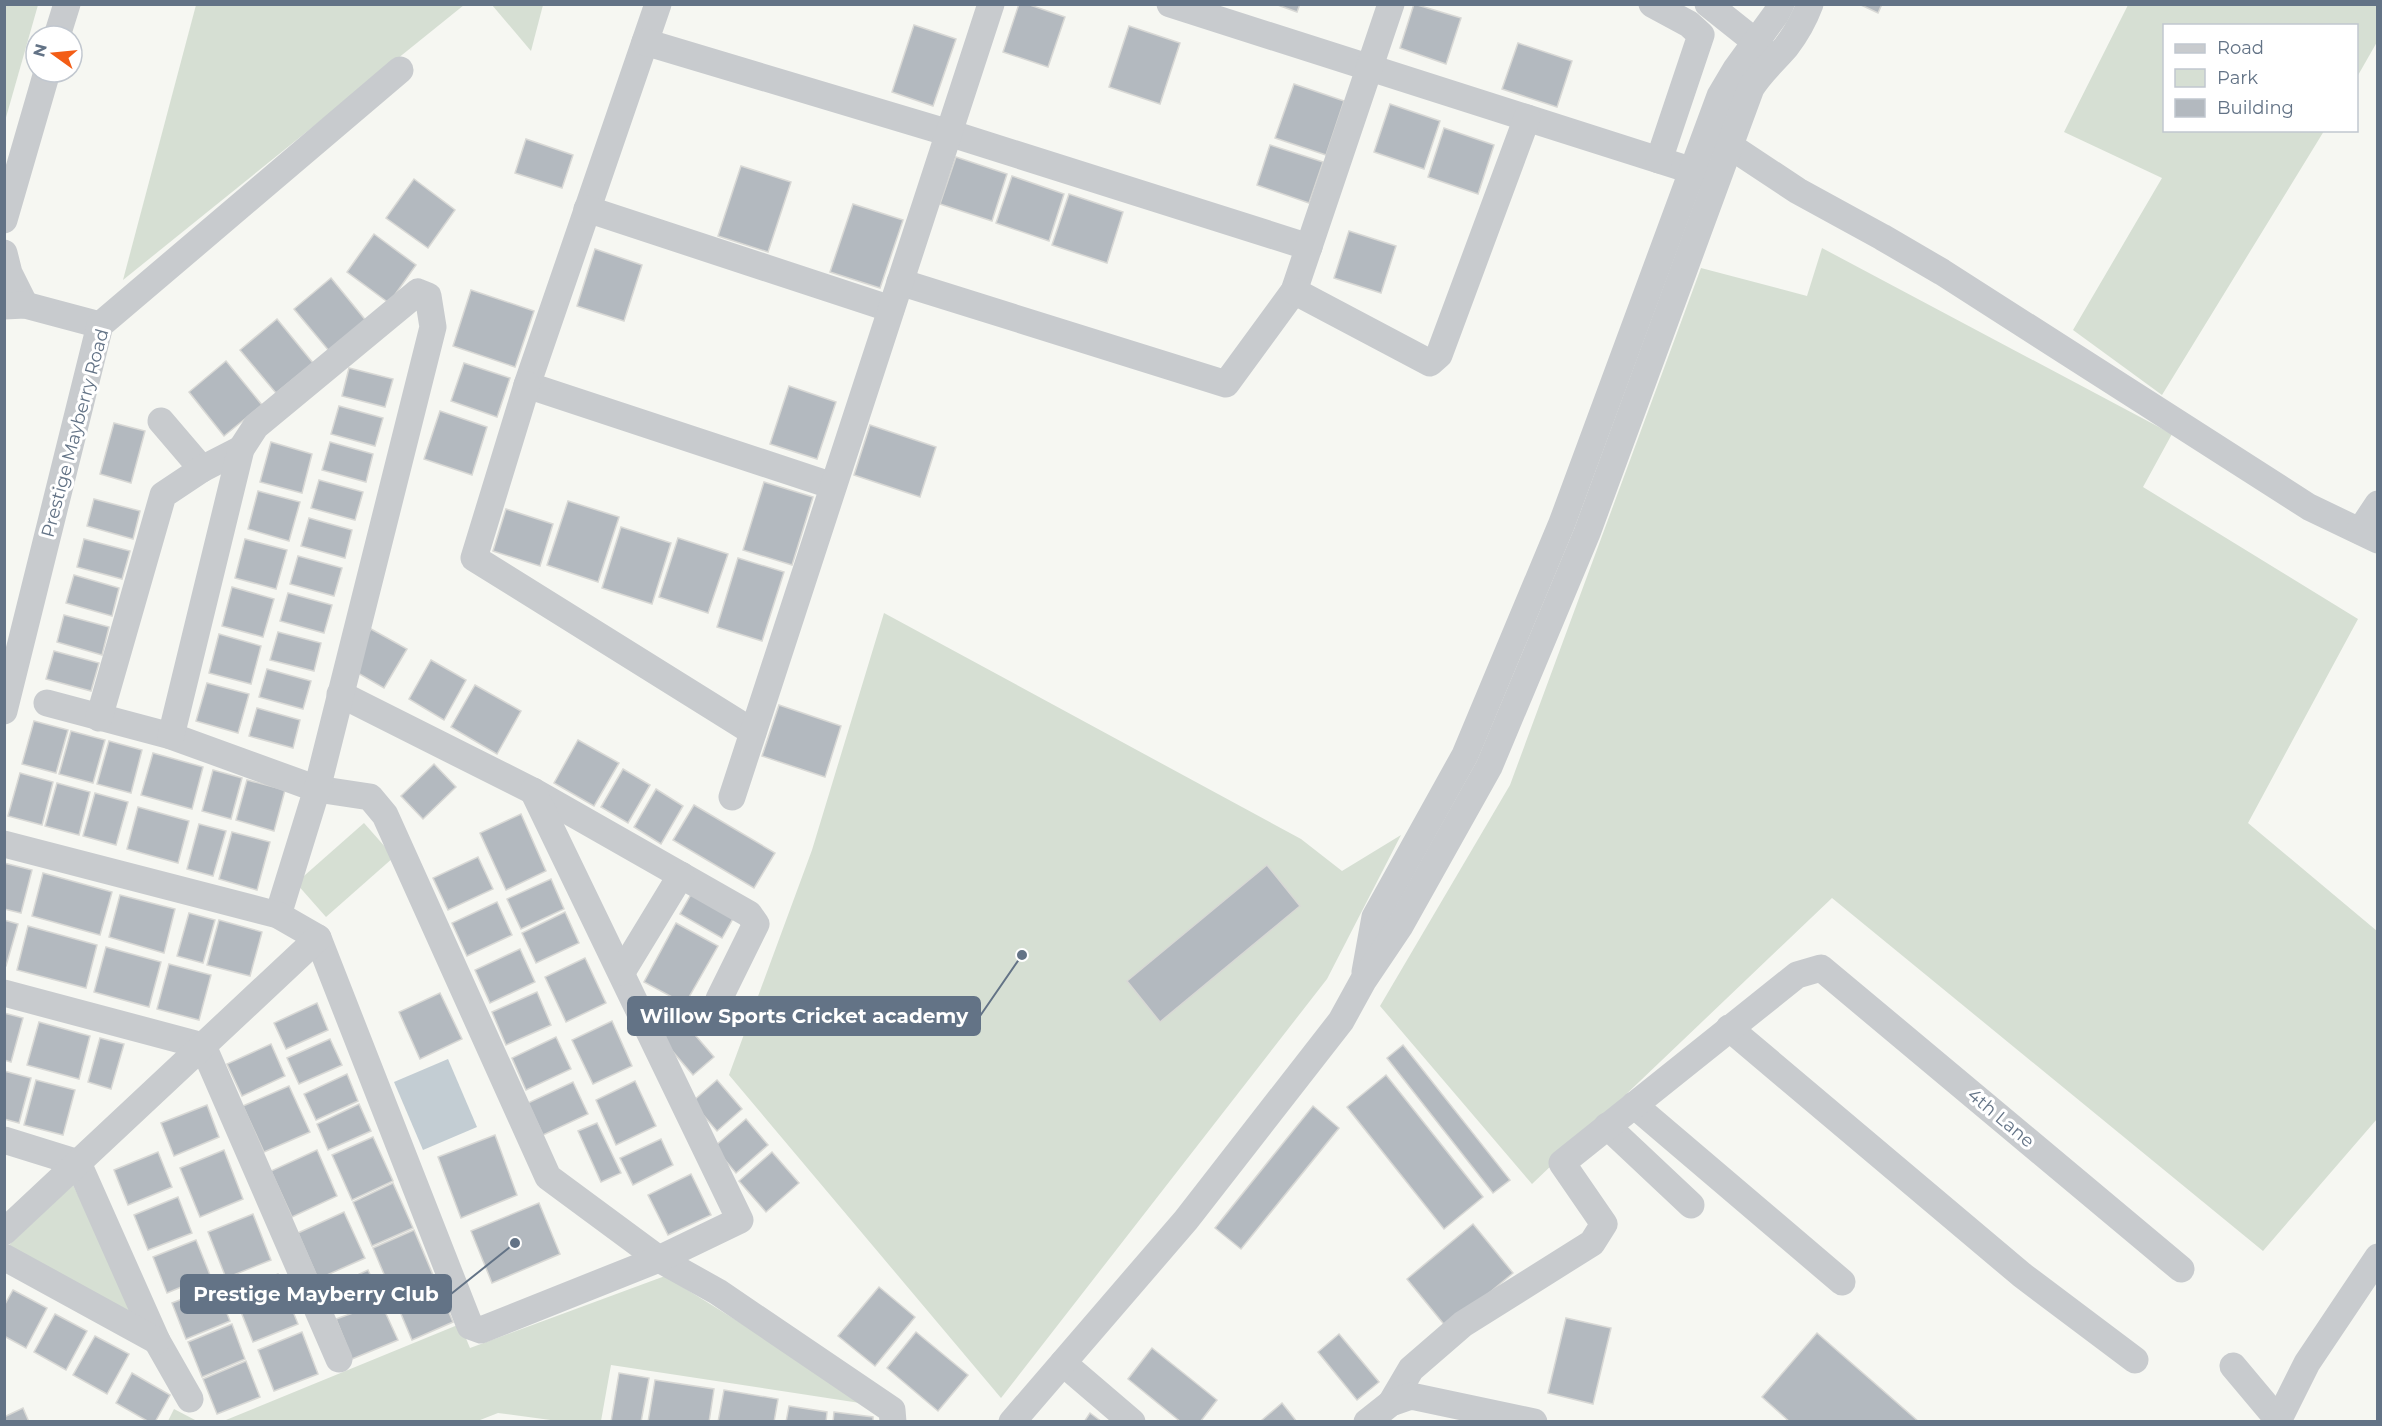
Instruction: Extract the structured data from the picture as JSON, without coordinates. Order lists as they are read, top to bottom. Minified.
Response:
{"streets":{"street":["Prestige Mayberry Road","4th Lane"]},"places":["Willow Sports Cricket academy","Prestige Mayberry Club"],"legend":["Road","Park","Building"],"north":"left"}
